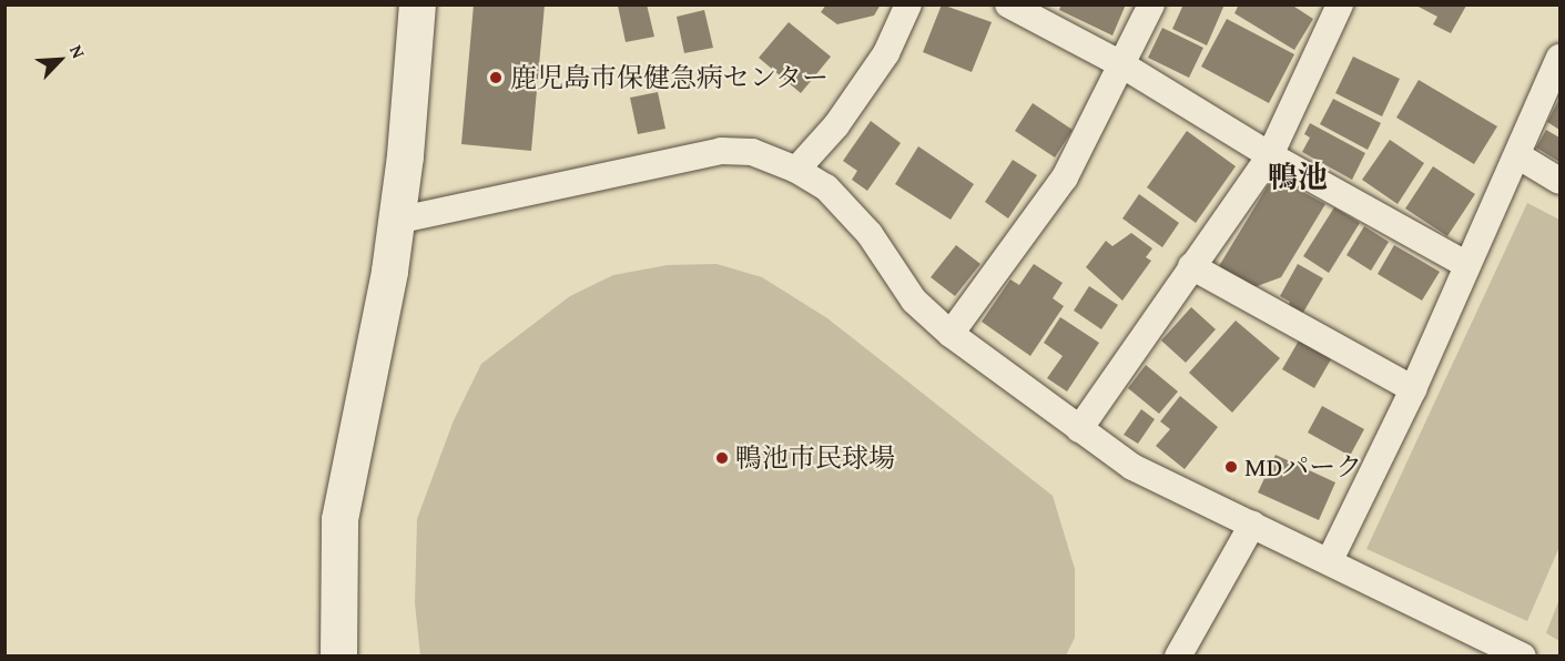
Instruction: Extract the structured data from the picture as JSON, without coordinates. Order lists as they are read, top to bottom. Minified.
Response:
{"districts":["鴨池"],"places":["鹿児島市保健急病センター","鴨池市民球場","MDパーク"],"north":"top right"}
